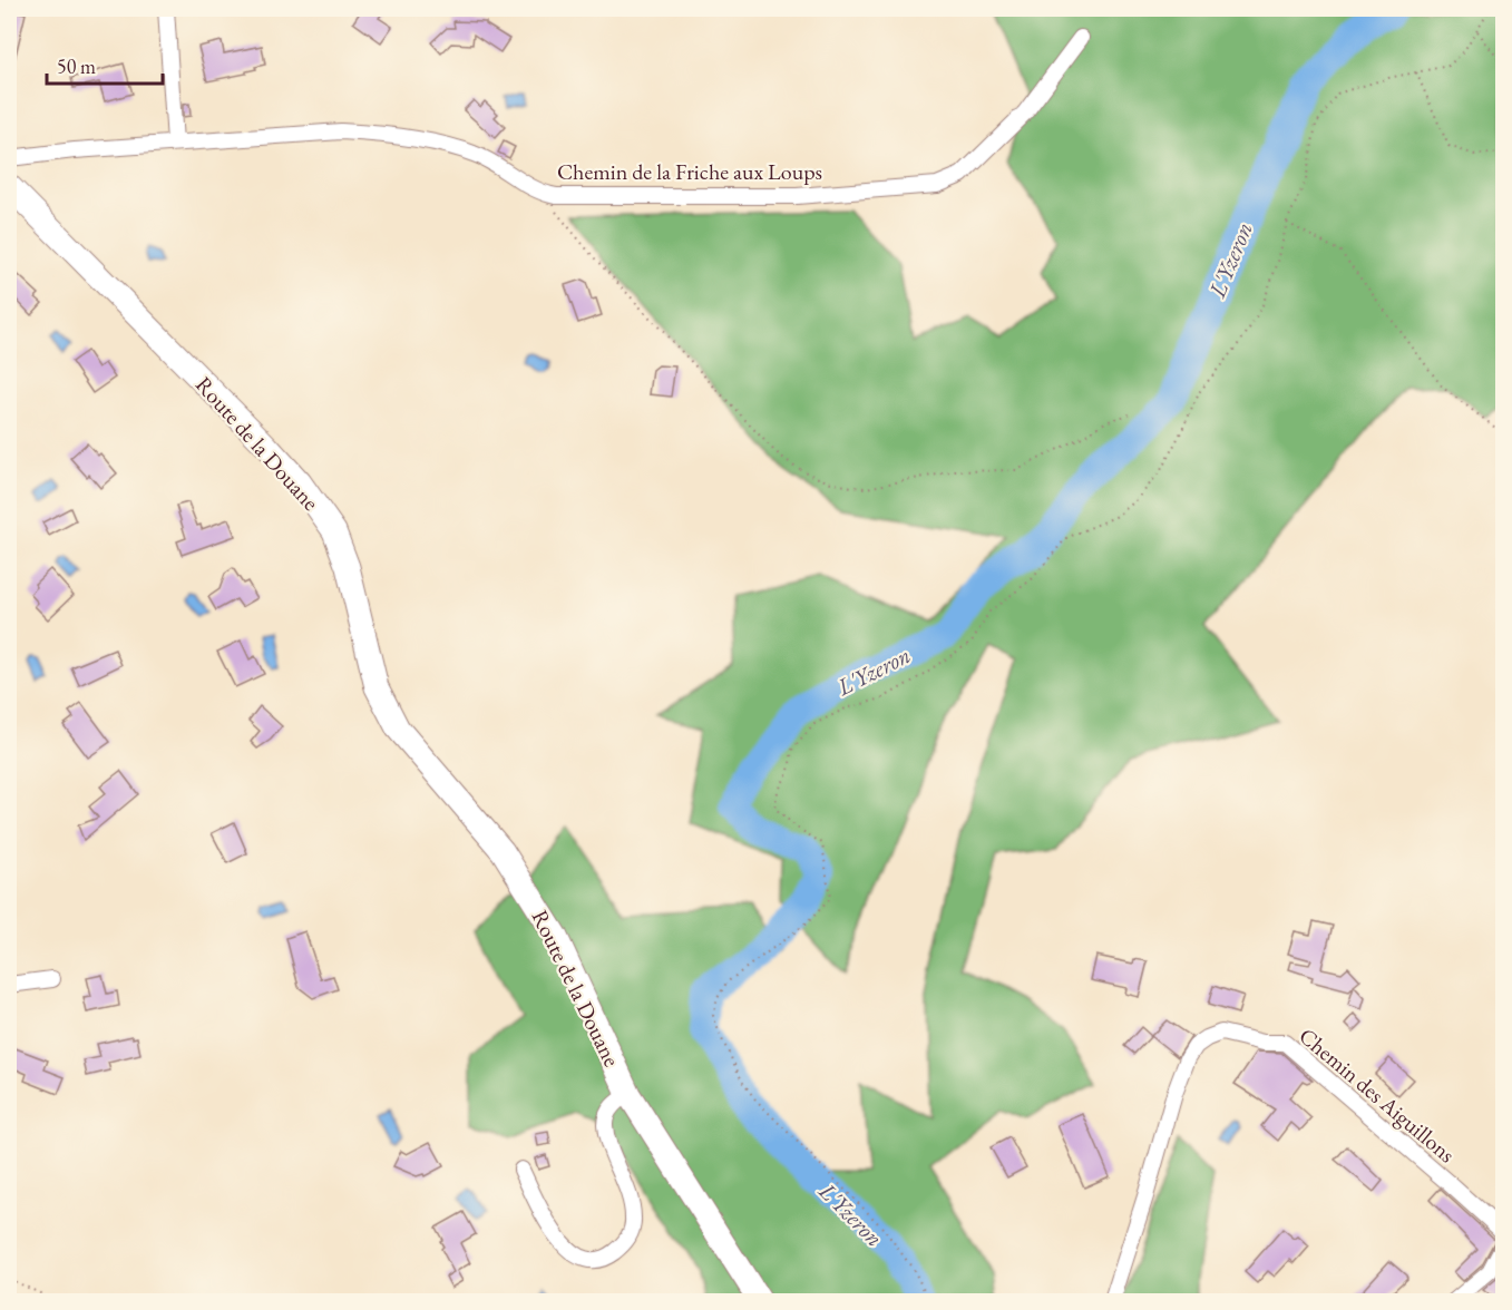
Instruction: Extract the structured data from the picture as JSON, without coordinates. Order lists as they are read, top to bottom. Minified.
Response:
{"streets":{"main road":["Route de la Douane"],"street":["Chemin de la Friche aux Loups","Chemin des Aiguillons"]},"water":["L'Yzeron"],"scale_bar":"50 m"}
